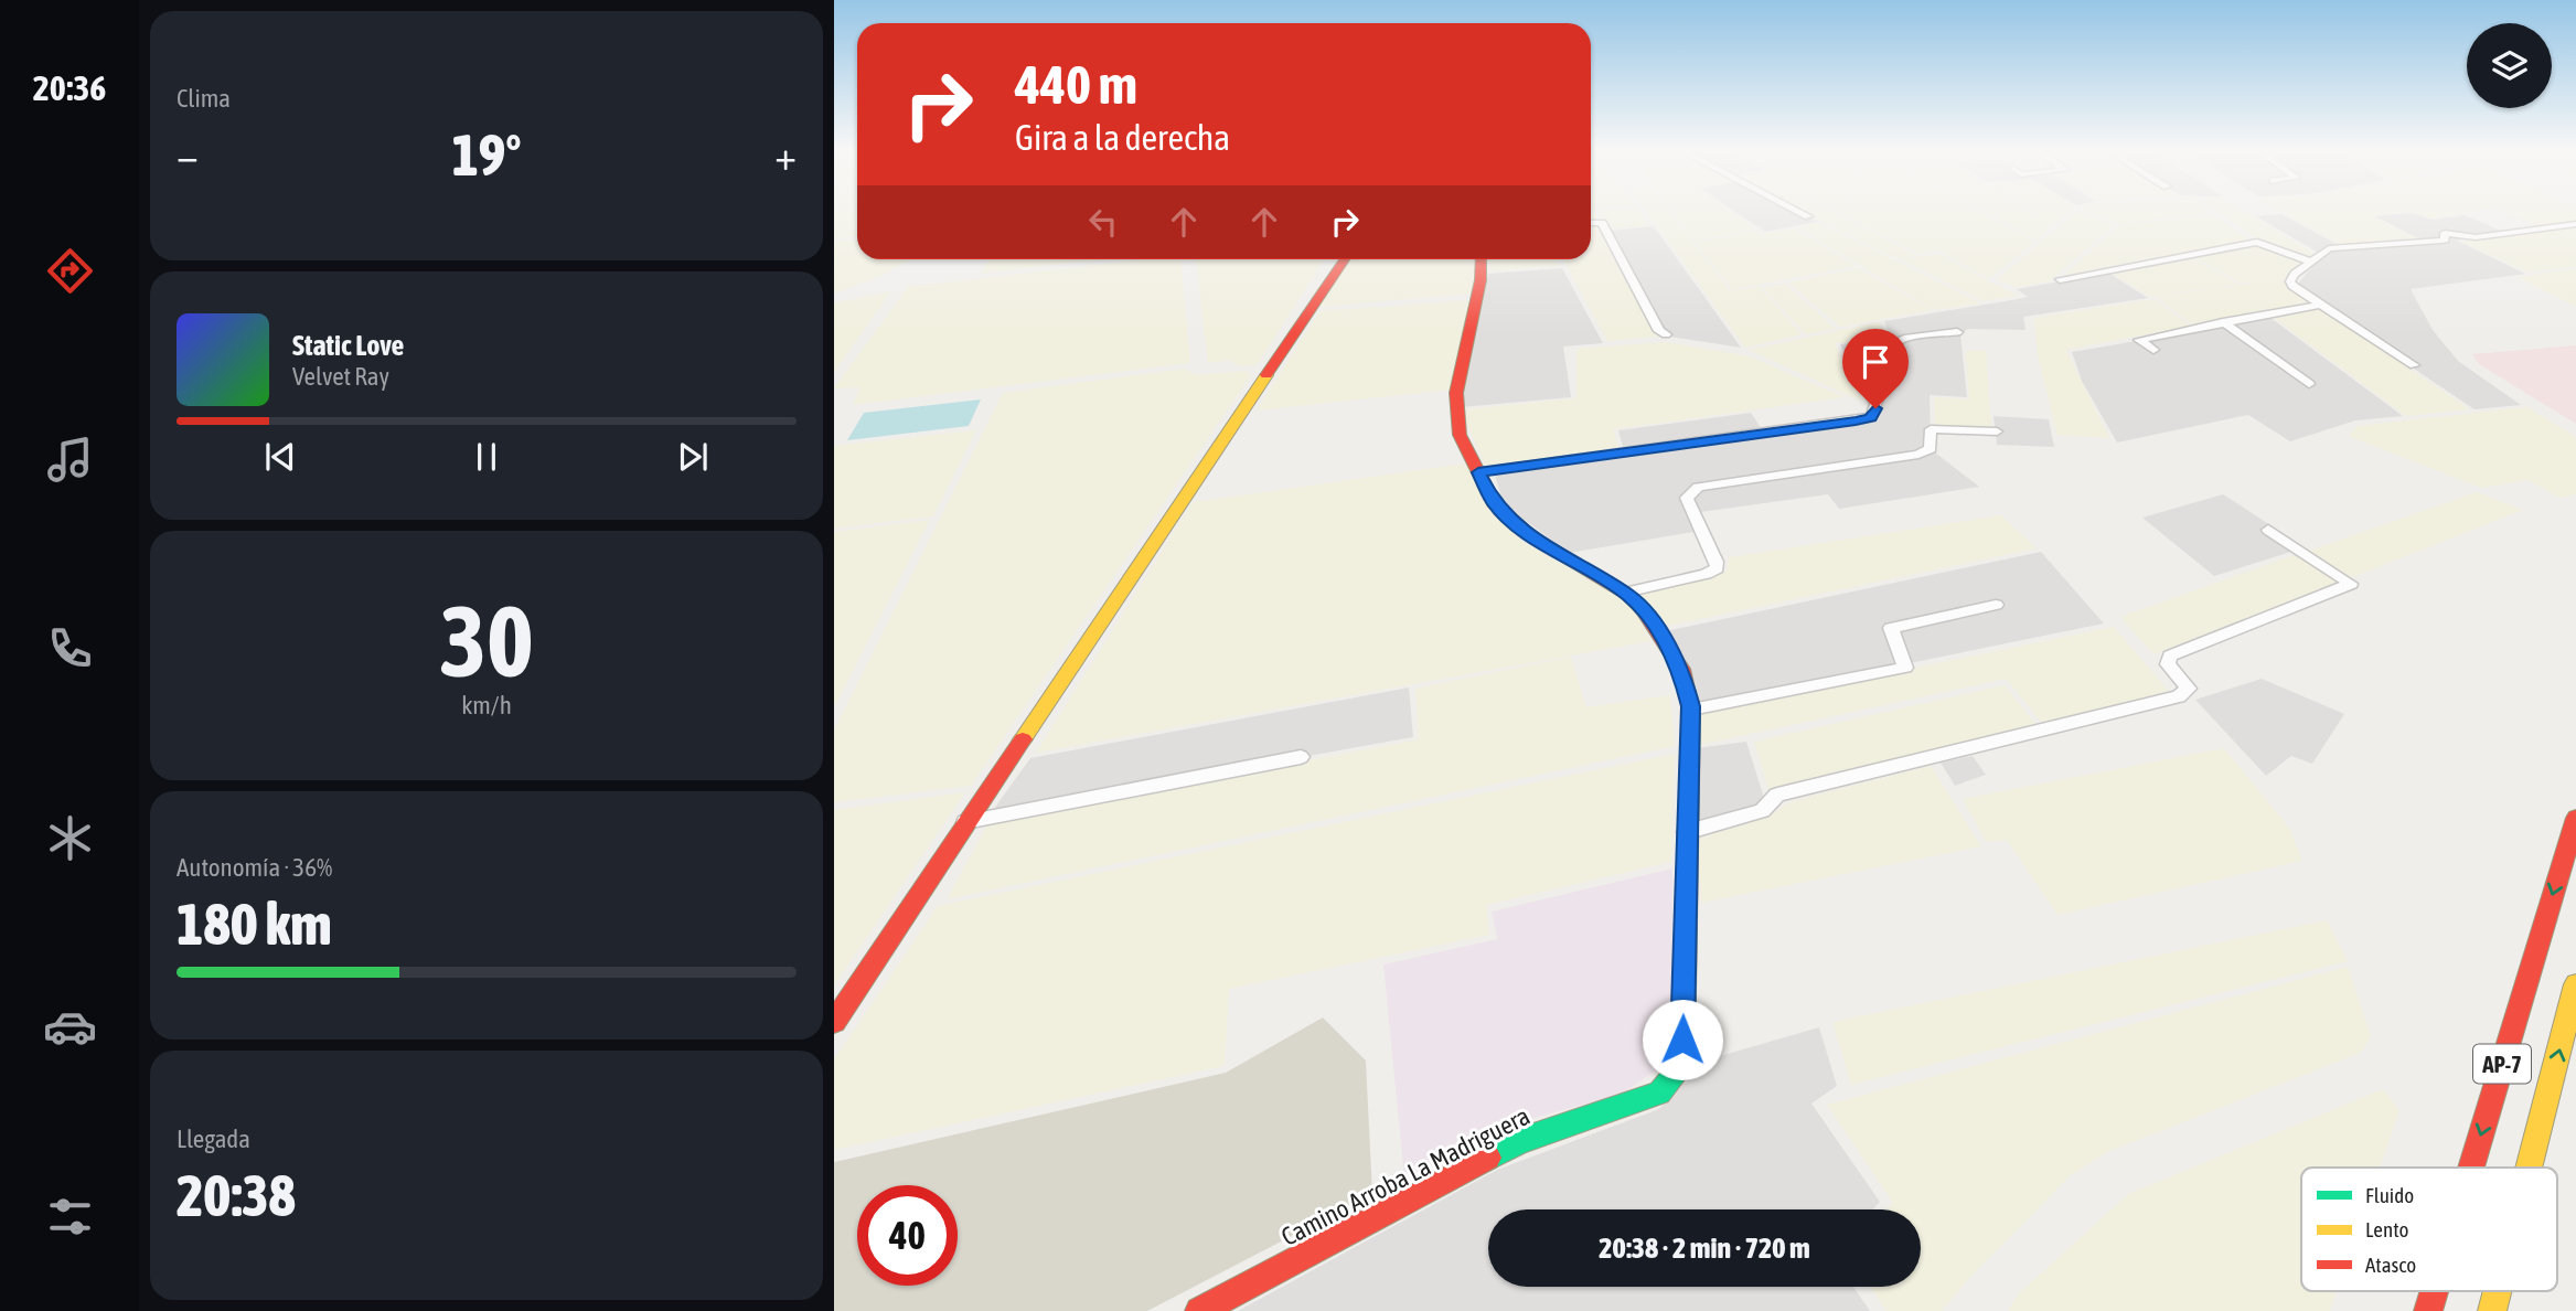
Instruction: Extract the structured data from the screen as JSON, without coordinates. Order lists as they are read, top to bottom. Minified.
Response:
{"streets":{"main road":["AP-7","Camino Arroba La Madriguera"]},"legend":["Fluido","Lento","Atasco"],"page":{"tabs":"20:36","tile":["Clima",["30","km/h"],["Autonomía · 36%","180 km"],["Llegada","20:38"]],"turn":["440 m","Gira a la derecha"],"heat":["−","19°","+"],"song":["Static Love","Velvet Ray"],"limit":"40","trip":"20:38 · 2 min · 720 m"}}
